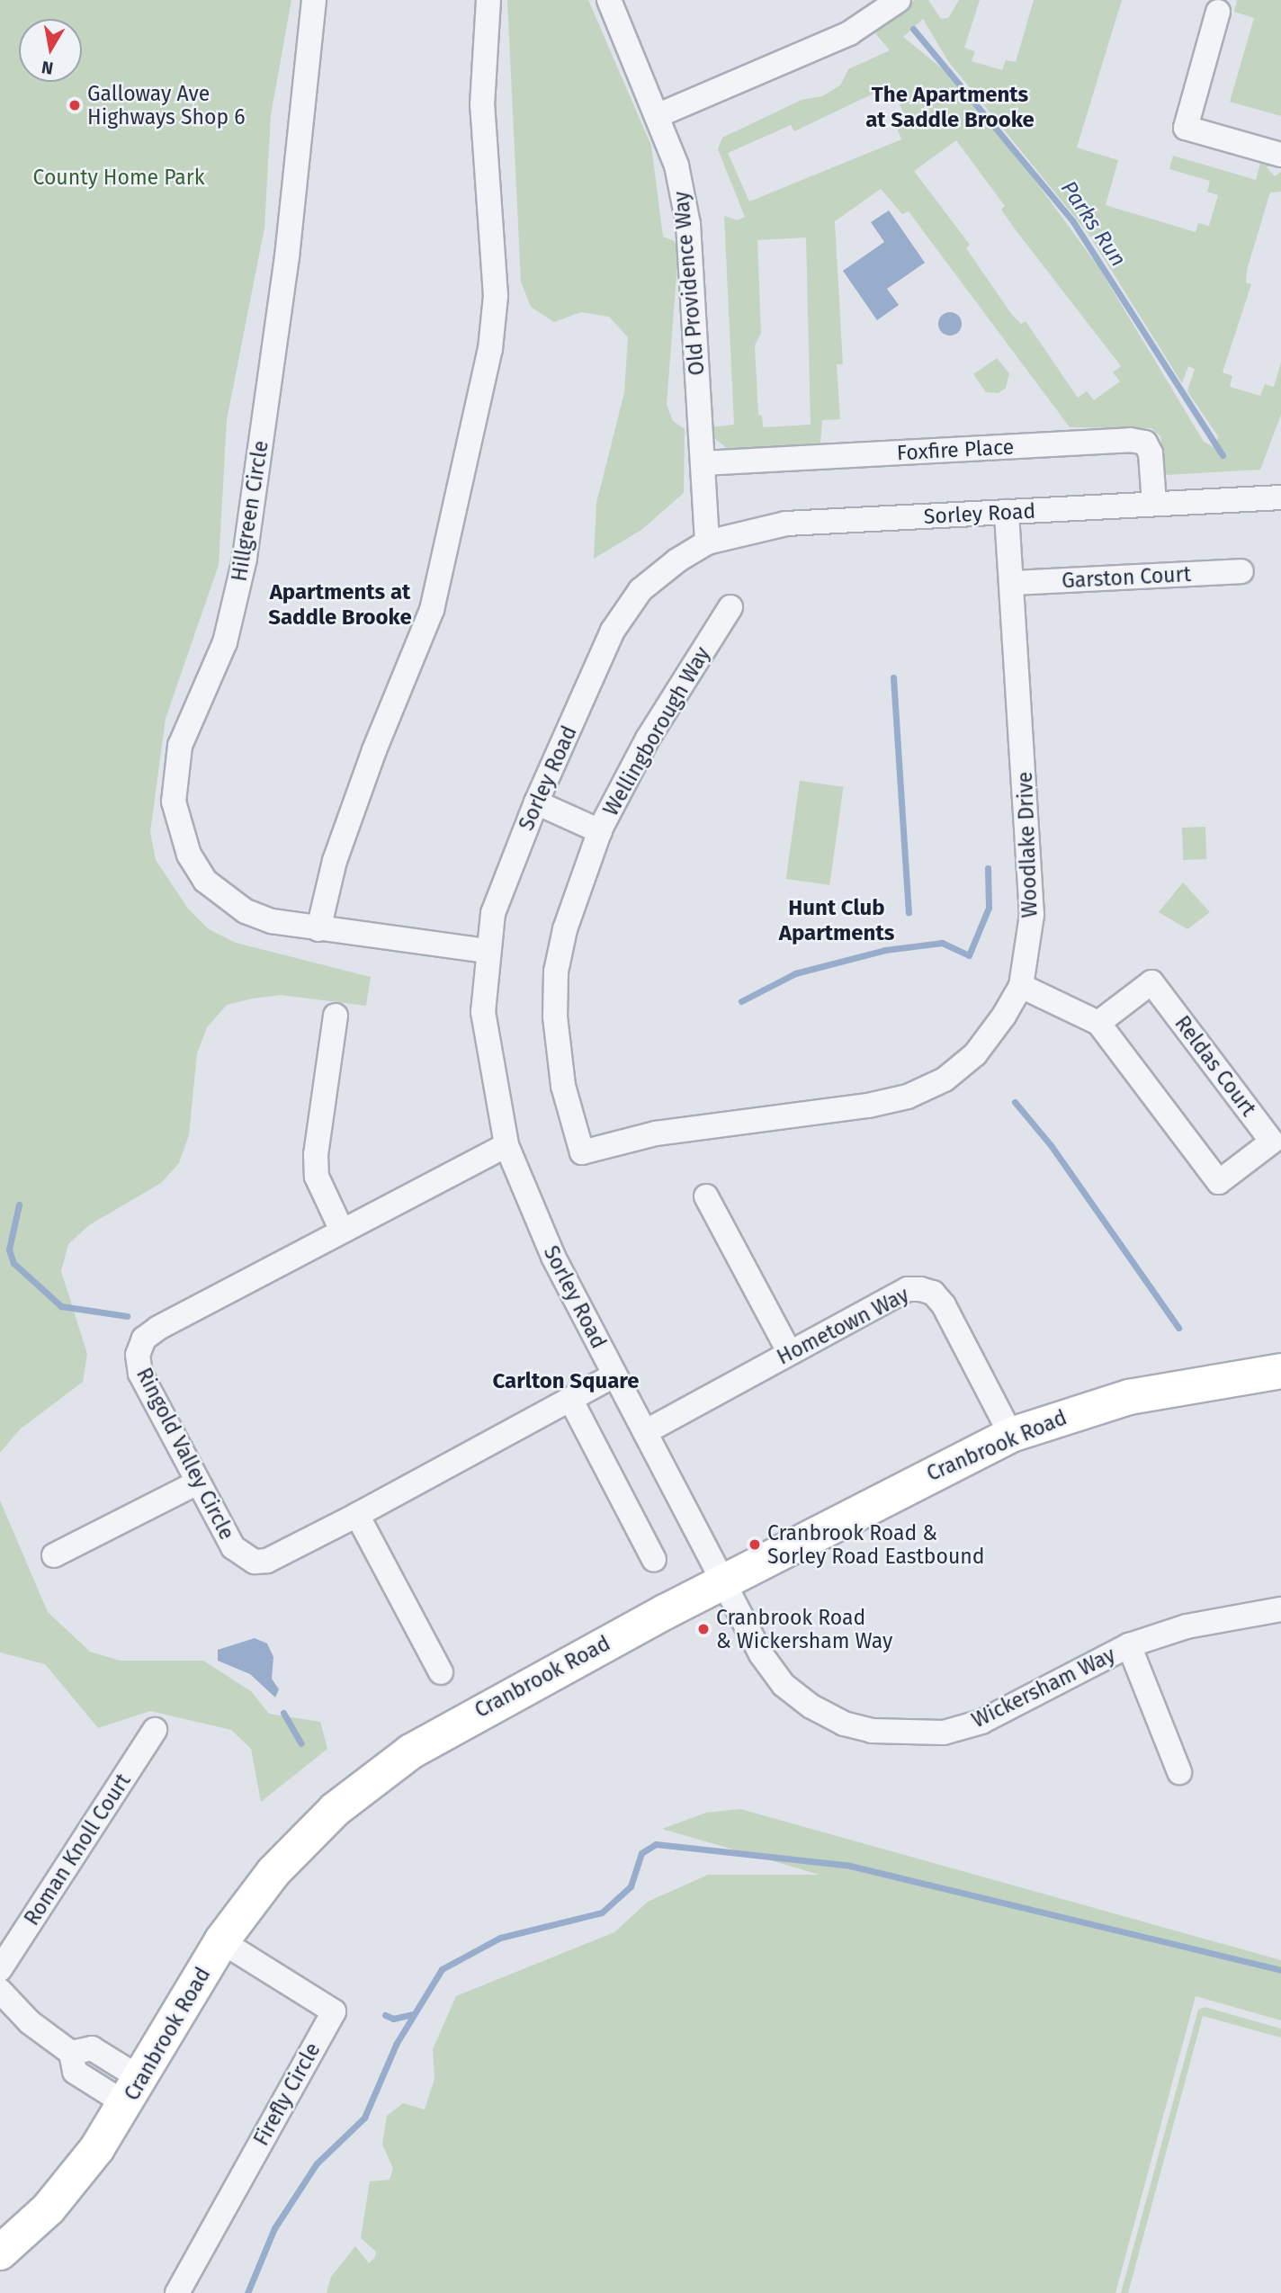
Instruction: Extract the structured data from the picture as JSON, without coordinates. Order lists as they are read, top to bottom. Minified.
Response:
{"streets":{"street":["Old Providence Way","Foxfire Place","Hillgreen Circle","Sorley Road","Garston Court","Wellingborough Way","Woodlake Drive","Reldas Court","Hometown Way","Cranbrook Road","Ringold Valley Circle","Wickersham Way","Roman Knoll Court","Firefly Circle"]},"crossings":[["Old Providence Way","Foxfire Place"],["Old Providence Way","Sorley Road"],["Foxfire Place","Sorley Road"],["Hillgreen Circle","Sorley Road"],["Sorley Road","Woodlake Drive"],["Sorley Road","Hometown Way"],["Sorley Road","Cranbrook Road"],["Sorley Road","Ringold Valley Circle"],["Sorley Road","Wickersham Way"],["Garston Court","Woodlake Drive"],["Wellingborough Way","Woodlake Drive"],["Woodlake Drive","Reldas Court"],["Hometown Way","Cranbrook Road"],["Cranbrook Road","Wickersham Way"],["Cranbrook Road","Firefly Circle"]],"districts":["The Apartments at Saddle Brooke","Apartments at Saddle Brooke","Hunt Club Apartments","Carlton Square"],"water":["Parks Run"],"parks":["County Home Park"],"places":["Galloway Ave Highways Shop 6","Cranbrook Road & Sorley Road Eastbound","Cranbrook Road & Wickersham Way"],"north":"bottom"}
